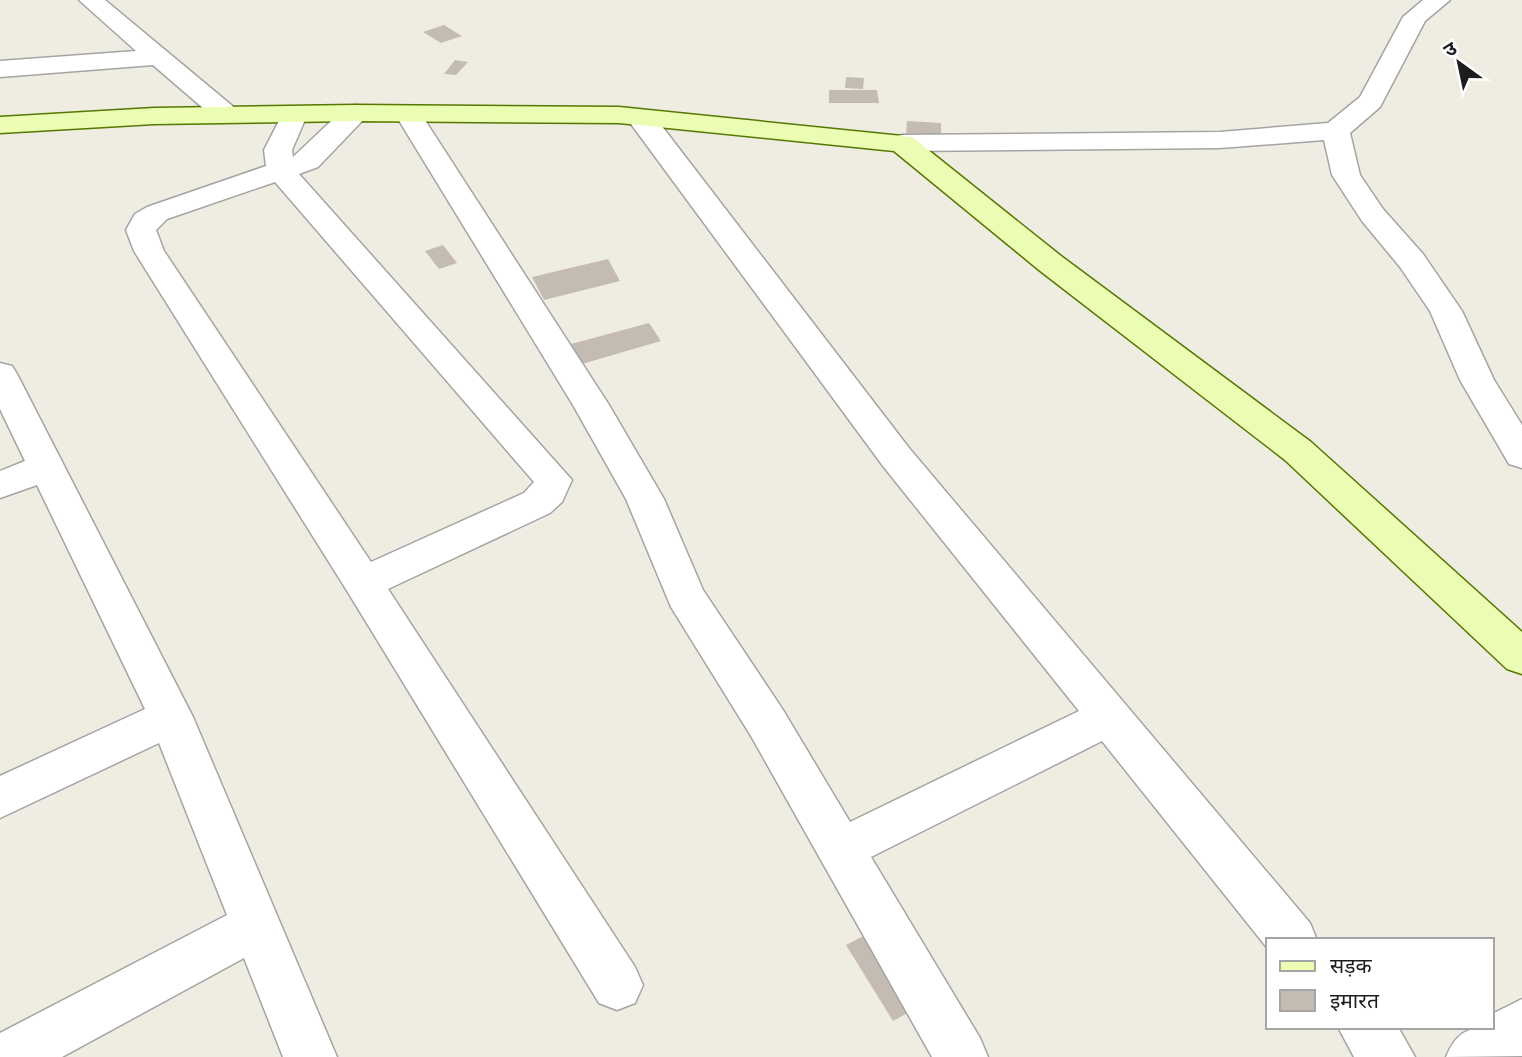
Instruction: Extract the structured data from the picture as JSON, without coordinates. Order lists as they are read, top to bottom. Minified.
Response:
{"legend":["सड़क","इमारत"],"north":"top left"}
